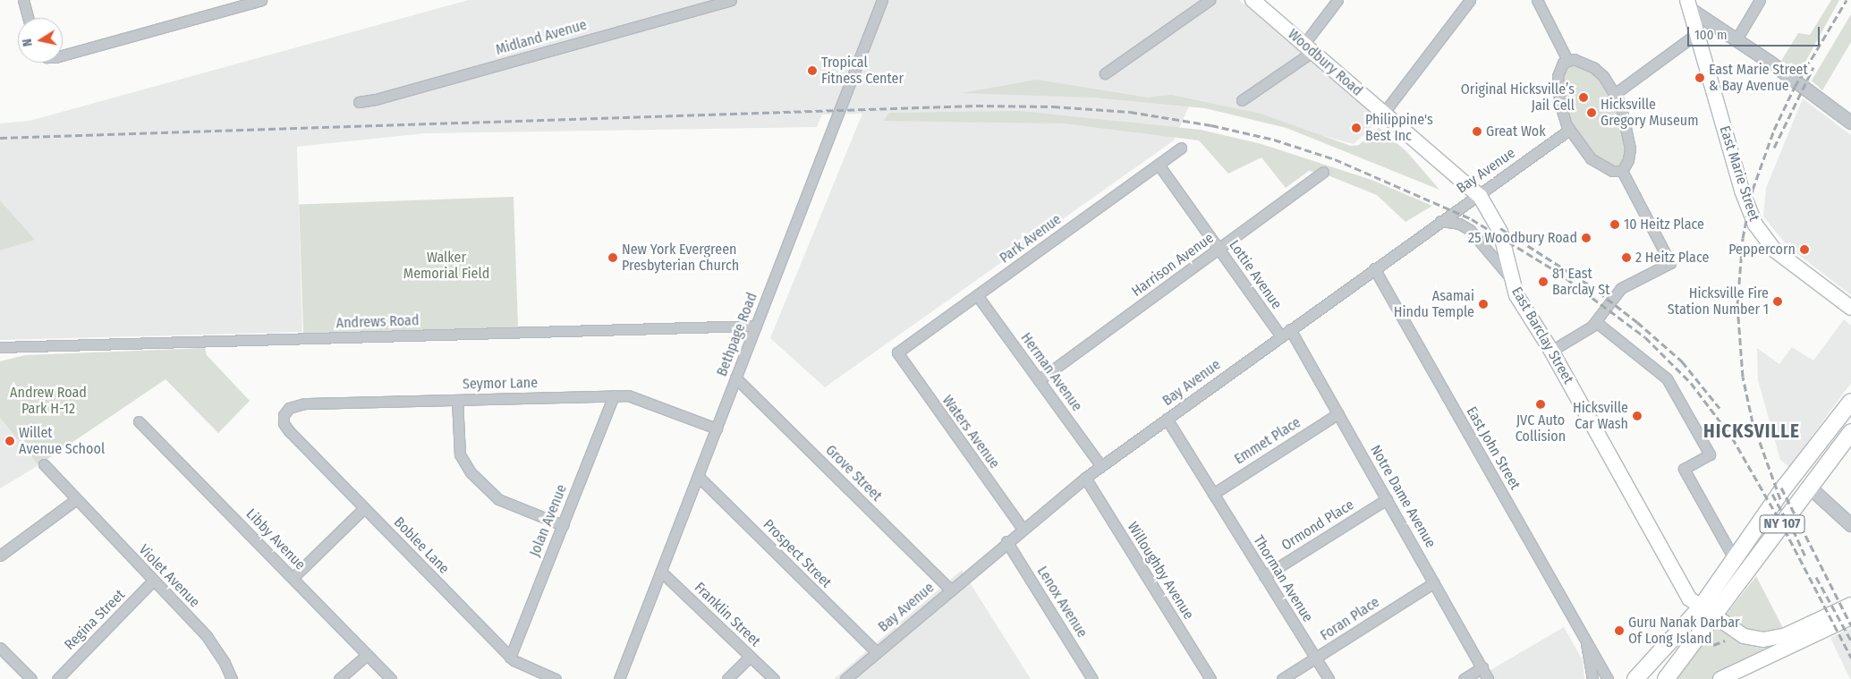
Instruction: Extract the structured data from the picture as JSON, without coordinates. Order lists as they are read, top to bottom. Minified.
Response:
{"streets":{"main road":["Woodbury Road","East Marie Street","East Barclay Street","NY 107"],"street":["Midland Avenue","Bay Avenue","Park Avenue","Harrison Avenue","Lottie Avenue","Andrews Road","Bethpage Road","Herman Avenue","Seymor Lane","Waters Avenue","Emmet Place","East John Street","Grove Street","Notre Dame Avenue","Jolan Avenue","Ormond Place","Libby Avenue","Boblee Lane","Prospect Street","Willoughby Avenue","Violet Avenue","Thorman Avenue","Lenox Avenue","Franklin Street","Foran Place","Regina Street"]},"crossings":[["Woodbury Road","Bay Avenue"],["Woodbury Road","East Barclay Street"],["Bay Avenue","Lottie Avenue"],["Bay Avenue","East Barclay Street"],["Bay Avenue","Herman Avenue"],["Bay Avenue","Waters Avenue"],["Bay Avenue","East John Street"],["Bay Avenue","Grove Street"],["Bay Avenue","Notre Dame Avenue"],["Bay Avenue","Prospect Street"],["Bay Avenue","Willoughby Avenue"],["Bay Avenue","Thorman Avenue"],["Bay Avenue","Lenox Avenue"],["Park Avenue","Lottie Avenue"],["Park Avenue","Herman Avenue"],["Park Avenue","Waters Avenue"],["Harrison Avenue","Lottie Avenue"],["Harrison Avenue","Herman Avenue"],["Andrews Road","Bethpage Road"],["Bethpage Road","Seymor Lane"],["Bethpage Road","Grove Street"],["Bethpage Road","Prospect Street"],["Bethpage Road","Franklin Street"],["East Barclay Street","NY 107"],["Seymor Lane","Jolan Avenue"],["Seymor Lane","Boblee Lane"],["Emmet Place","Notre Dame Avenue"],["Emmet Place","Thorman Avenue"],["Notre Dame Avenue","Ormond Place"],["Notre Dame Avenue","Foran Place"],["Jolan Avenue","Boblee Lane"],["Ormond Place","Thorman Avenue"],["Violet Avenue","Regina Street"],["Thorman Avenue","Foran Place"]],"districts":["HICKSVILLE"],"parks":["Walker Memorial Field","Andrew Road Park H-12"],"places":["Tropical Fitness Center","East Marie Street & Bay Avenue","Original Hicksville’s Jail Cell","Hicksville Gregory Museum","Philippine's Best Inc","Great Wok","10 Heitz Place","25 Woodbury Road","Peppercorn","New York Evergreen Presbyterian Church","2 Heitz Place","81 East Barclay St","Hicksville Fire Station Number 1","Asamai Hindu Temple","JVC Auto Collision","Hicksville Car Wash","Willet Avenue School","Guru Nanak Darbar Of Long Island"],"scale_bar":"100 m","north":"left"}
